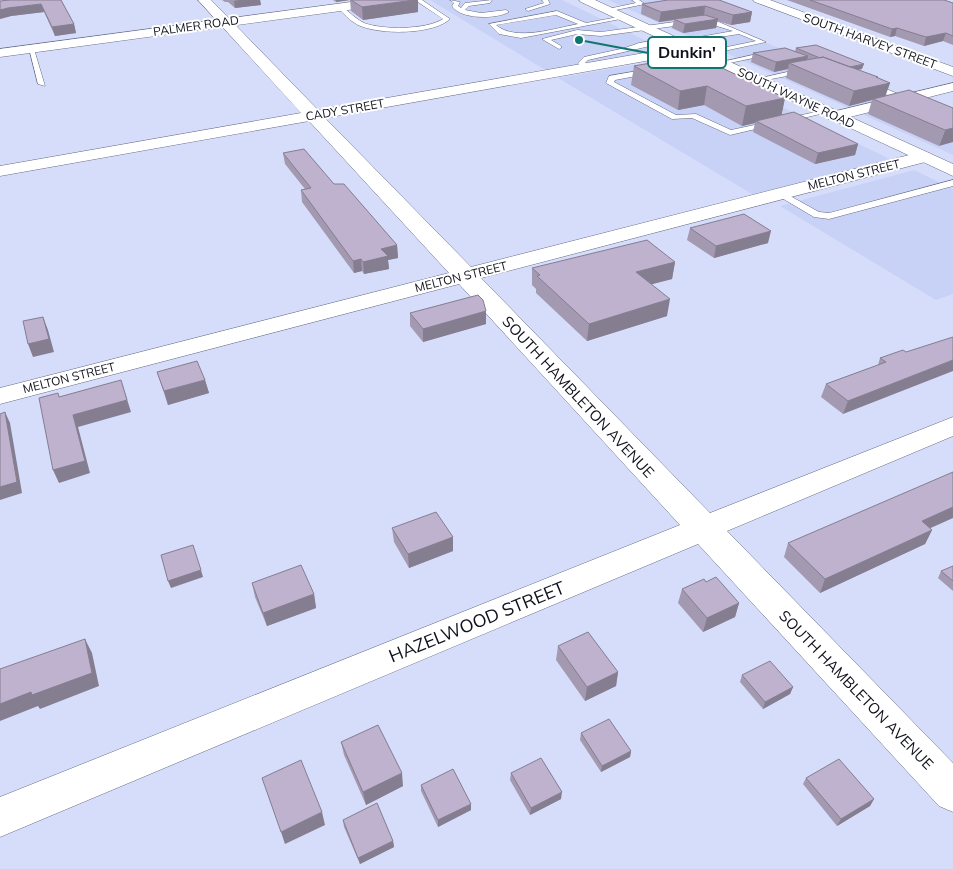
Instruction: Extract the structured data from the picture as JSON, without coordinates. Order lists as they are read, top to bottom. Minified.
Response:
{"streets":{"street":["PALMER ROAD","SOUTH HARVEY STREET","SOUTH WAYNE ROAD","CADY STREET","MELTON STREET","SOUTH HAMBLETON AVENUE","HAZELWOOD STREET"]},"crossings":[["PALMER ROAD","SOUTH HAMBLETON AVENUE"],["SOUTH WAYNE ROAD","CADY STREET"],["SOUTH WAYNE ROAD","MELTON STREET"],["CADY STREET","SOUTH HAMBLETON AVENUE"],["MELTON STREET","SOUTH HAMBLETON AVENUE"],["SOUTH HAMBLETON AVENUE","HAZELWOOD STREET"]],"places":["Dunkin'"]}
